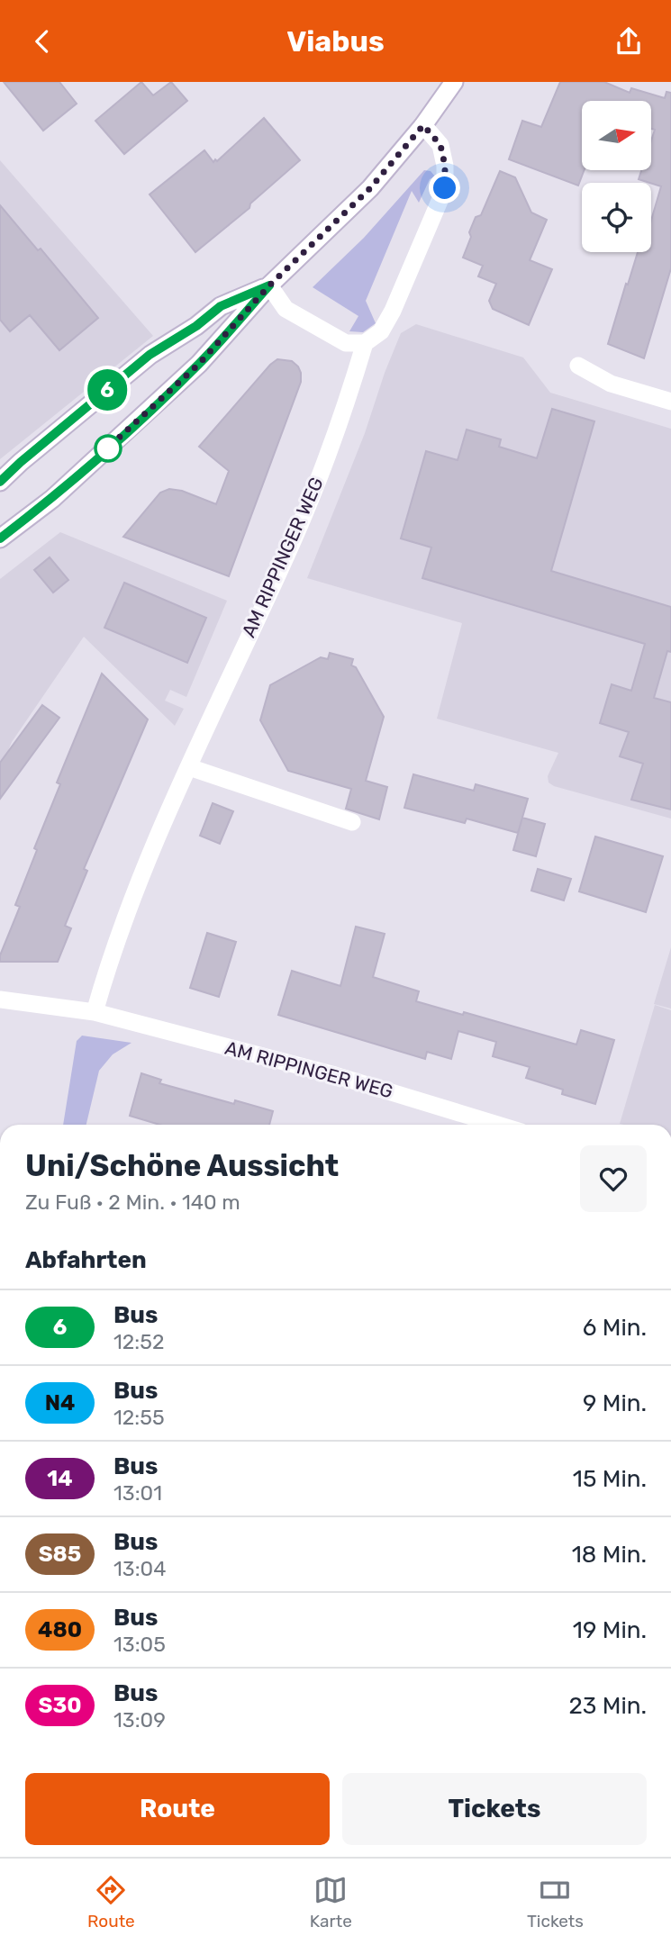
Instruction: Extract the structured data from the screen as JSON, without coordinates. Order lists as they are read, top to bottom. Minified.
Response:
{"streets":{"street":["AM RIPPINGER WEG"]},"lines":["bus line 6"],"north":"right","page":{"header":"Viabus","on_map":"6","heading":[["Uni/Schöne Aussicht","Zu Fuß · 2 Min. · 140 m"],"Abfahrten"],"list":[{"mark":"6","name":"Bus","note":"12:52","value":"6 Min."},{"mark":"N4","name":"Bus","note":"12:55","value":"9 Min."},{"mark":"14","name":"Bus","note":"13:01","value":"15 Min."},{"mark":"S85","name":"Bus","note":"13:04","value":"18 Min."},{"mark":"480","name":"Bus","note":"13:05","value":"19 Min."},{"mark":"S30","name":"Bus","note":"13:09","value":"23 Min."}],"buttons":["Route","Tickets"],"tabs":["Route","Karte","Tickets"]}}
